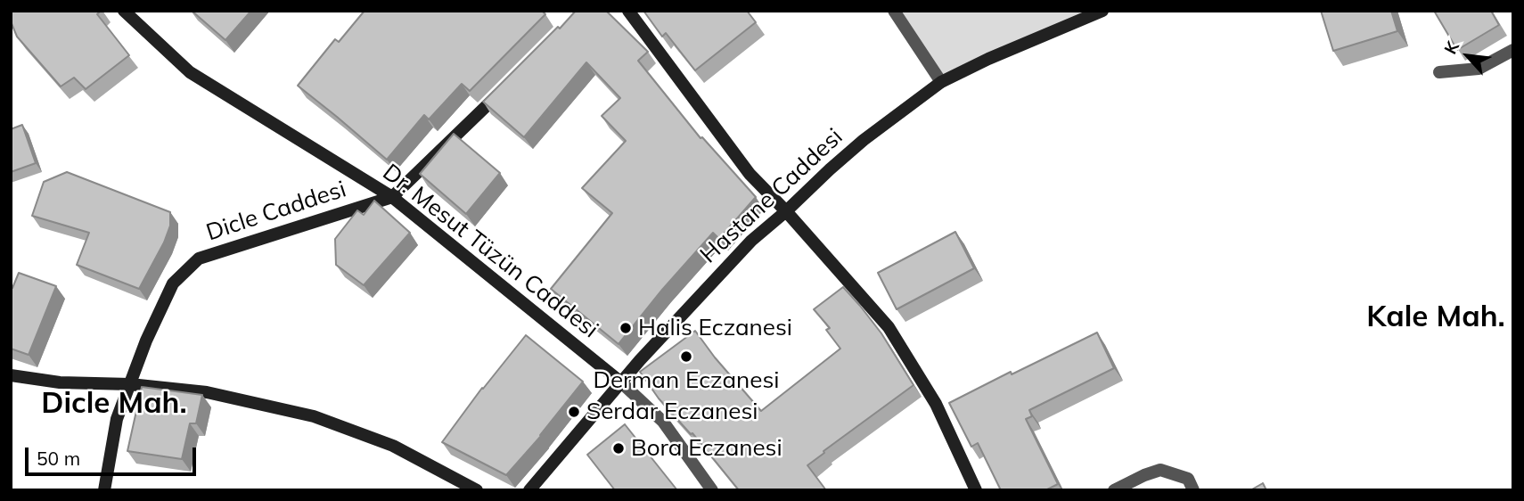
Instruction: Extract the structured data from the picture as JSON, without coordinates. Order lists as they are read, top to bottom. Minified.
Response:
{"streets":{"street":["Hastane Caddesi","Dicle Caddesi","Dr. Mesut Tüzün Caddesi"]},"crossings":[["Hastane Caddesi","Dr. Mesut Tüzün Caddesi"],["Dicle Caddesi","Dr. Mesut Tüzün Caddesi"]],"districts":["Kale Mah.","Dicle Mah."],"places":["Halis Eczanesi","Derman Eczanesi","Serdar Eczanesi","Bora Eczanesi"],"scale_bar":"50 m","north":"top left"}
